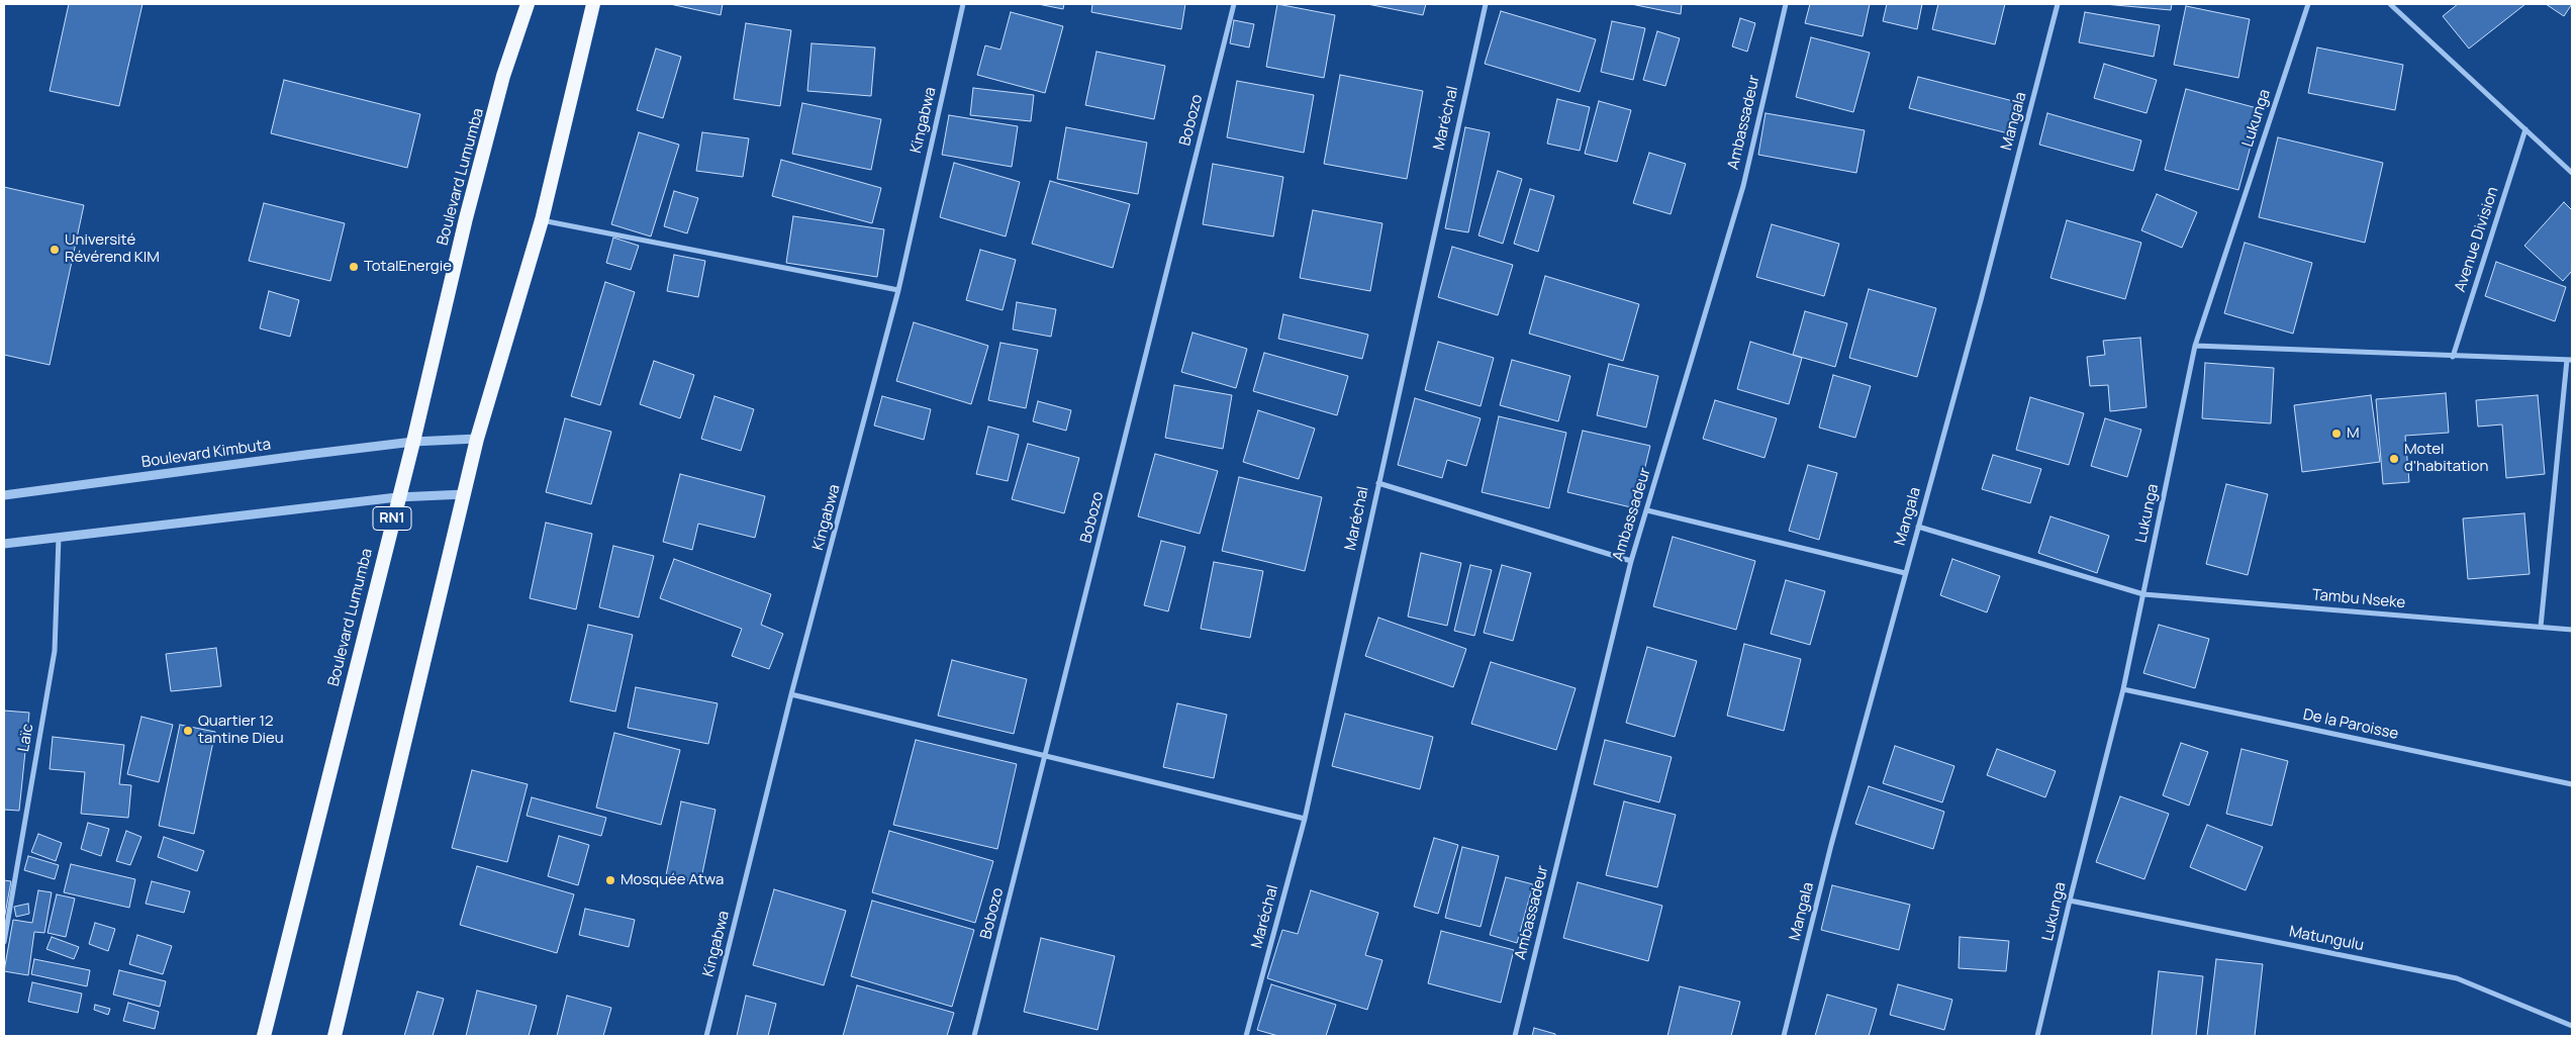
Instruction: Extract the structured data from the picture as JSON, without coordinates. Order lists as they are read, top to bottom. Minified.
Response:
{"streets":{"highway":["Boulevard Lumumba","RN1"],"street":["Maréchal","Lukunga","Kingabwa","Bobozo","Mangala","Ambassadeur","Avenue Division","Boulevard Kimbuta","Tambu Nseke","De la Paroisse","Laïc","Matungulu"]},"crossings":[["Lukunga","Tambu Nseke"],["Lukunga","De la Paroisse"],["Lukunga","Matungulu"],["Mangala","Tambu Nseke"],["Boulevard Lumumba","Boulevard Kimbuta"]],"places":["Université Révérend KIM","TotalEnergie","M","Motel d'habitation","Quartier 12 tantine Dieu","Mosquée Atwa"]}
